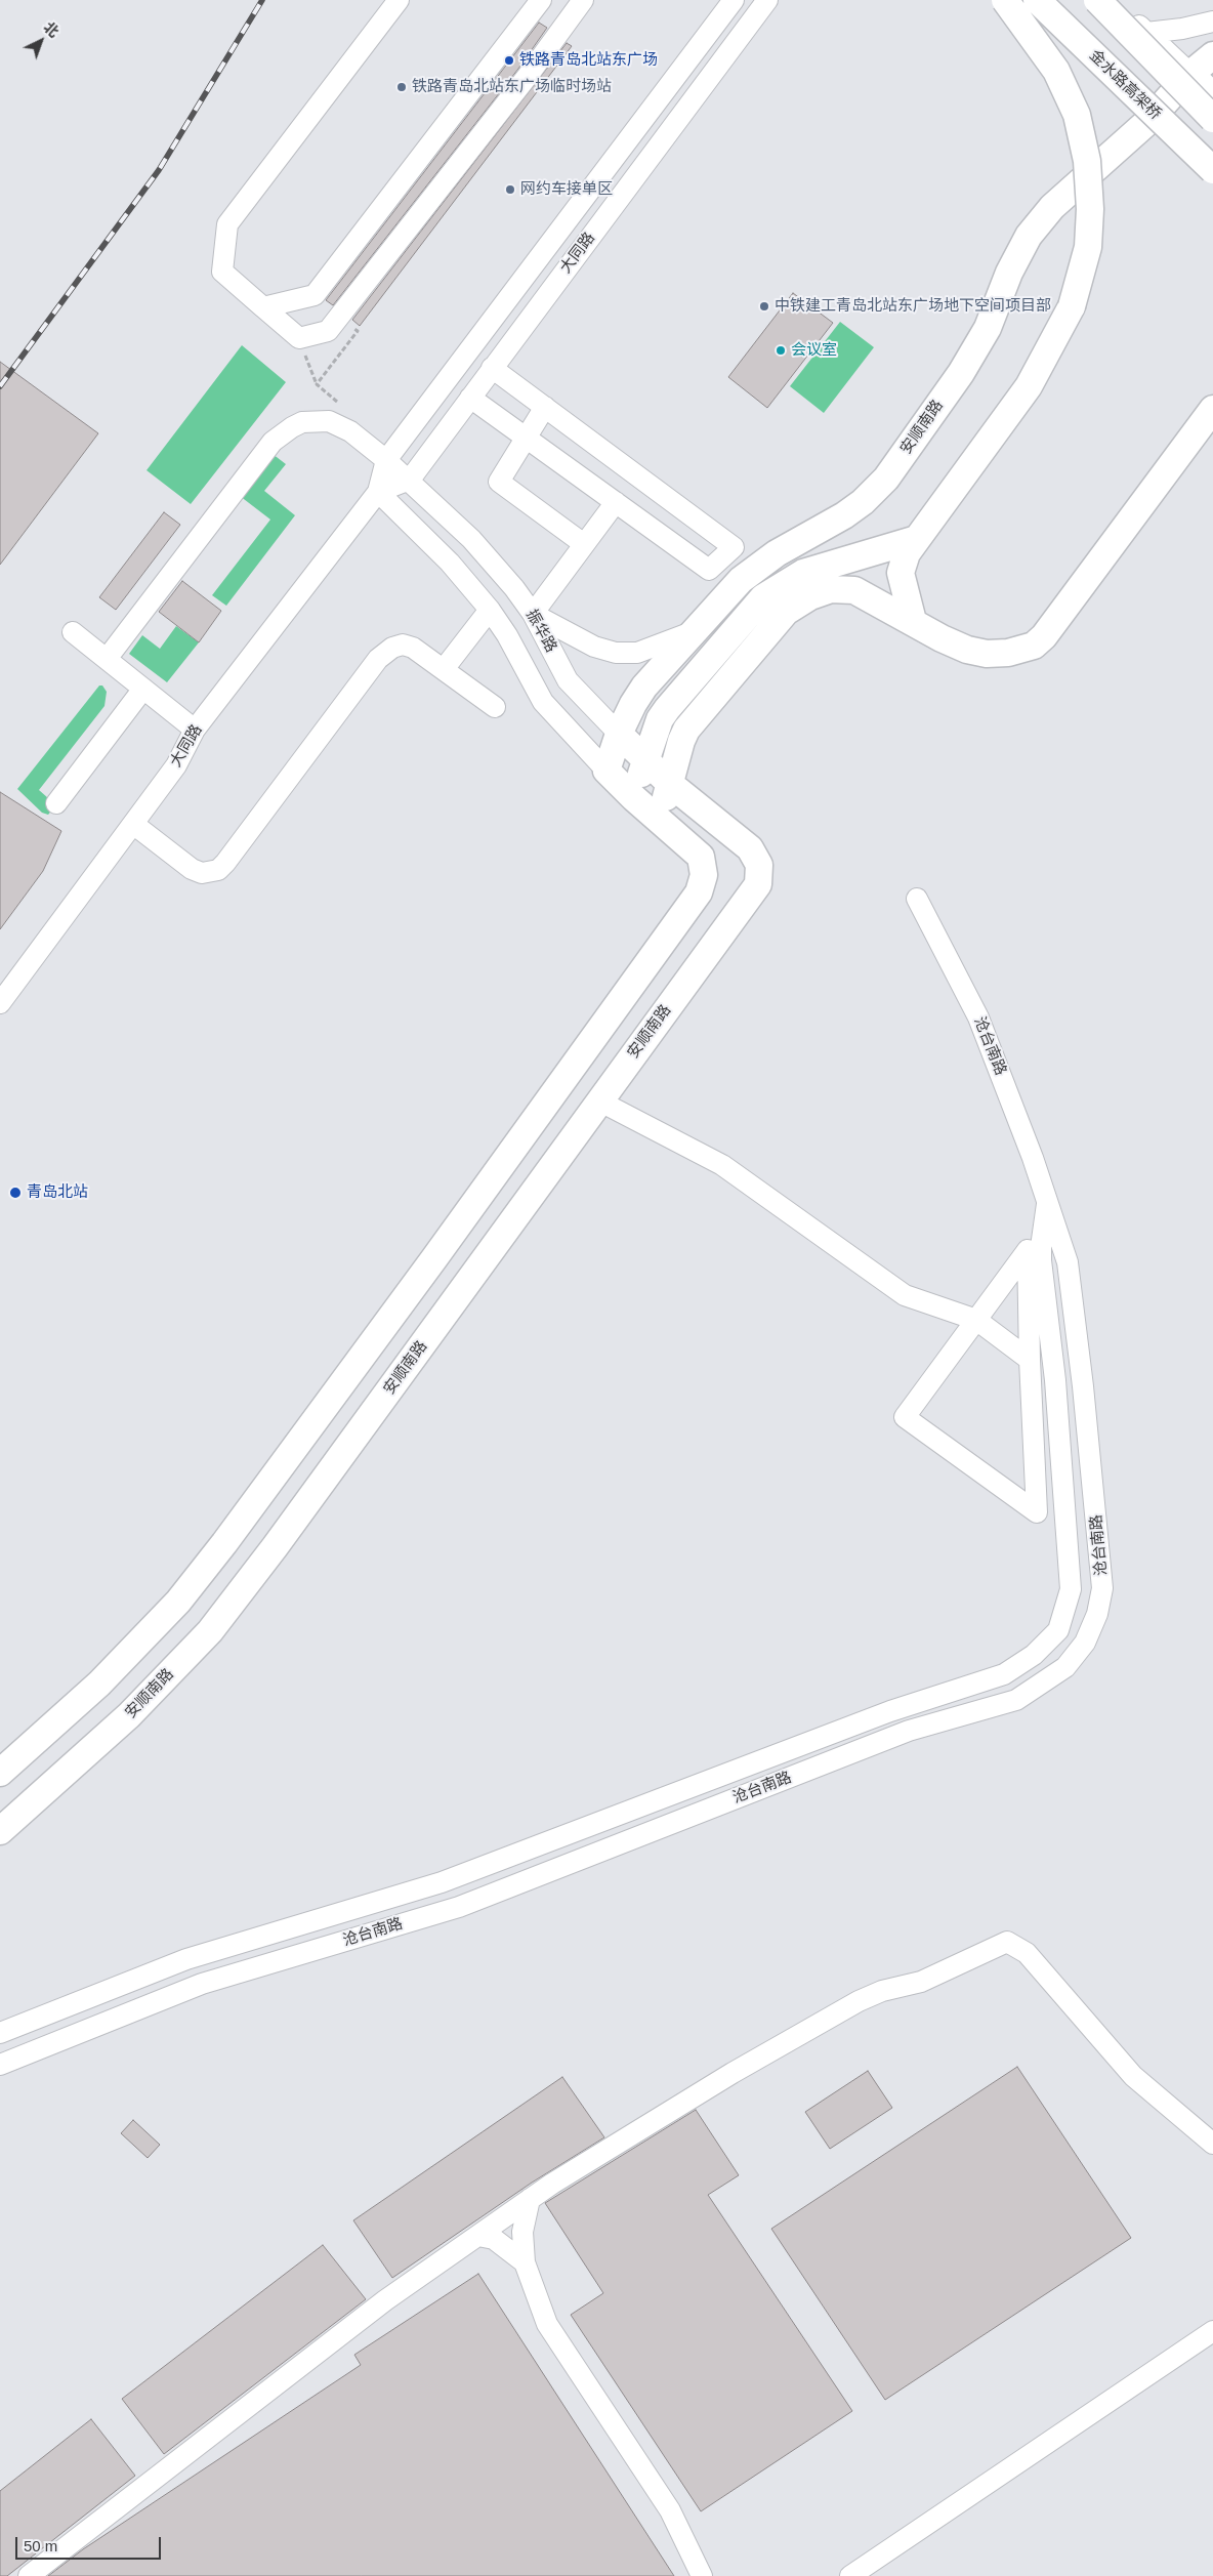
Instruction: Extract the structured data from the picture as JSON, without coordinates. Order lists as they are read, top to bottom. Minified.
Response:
{"streets":{"main road":["金水路高架桥","安顺南路","振华路"],"street":["大同路","沧台南路"]},"crossings":[["大同路","振华路"],["安顺南路","振华路"]],"places":["铁路青岛北站东广场","铁路青岛北站东广场临时场站","网约车接单区","中铁建工青岛北站东广场地下空间项目部","会议室","青岛北站"],"scale_bar":"50 m","north":"top right"}
